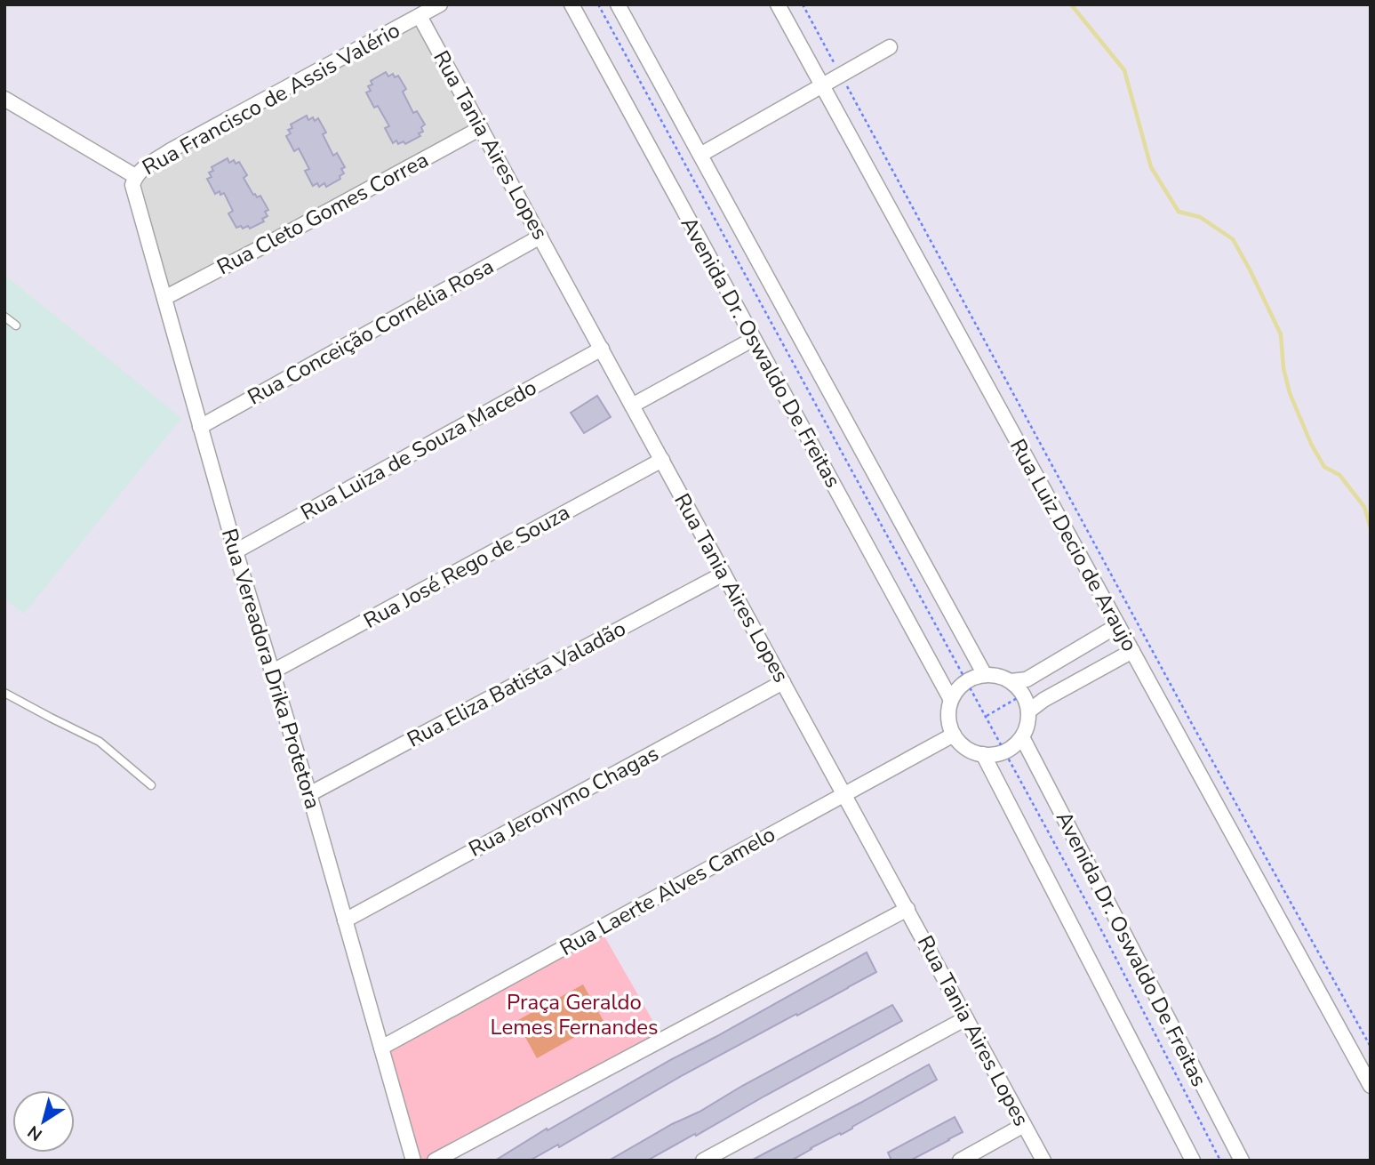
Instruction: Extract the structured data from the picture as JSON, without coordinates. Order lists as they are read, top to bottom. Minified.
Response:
{"streets":{"street":["Rua Francisco de Assis Valério","Rua Tania Aires Lopes","Rua Cleto Gomes Correa","Rua Conceição Cornélia Rosa","Avenida Dr. Oswaldo De Freitas","Rua Luiza de Souza Macedo","Rua Luiz Decio de Araujo","Rua José Rego de Souza","Rua Vereadora Drika Protetora","Rua Eliza Batista Valadão","Rua Jeronymo Chagas","Rua Laerte Alves Camelo"]},"crossings":[["Rua Francisco de Assis Valério","Rua Tania Aires Lopes"],["Rua Francisco de Assis Valério","Rua Vereadora Drika Protetora"],["Rua Tania Aires Lopes","Rua Cleto Gomes Correa"],["Rua Tania Aires Lopes","Rua Conceição Cornélia Rosa"],["Rua Tania Aires Lopes","Rua Luiza de Souza Macedo"],["Rua Tania Aires Lopes","Rua José Rego de Souza"],["Rua Tania Aires Lopes","Rua Eliza Batista Valadão"],["Rua Tania Aires Lopes","Rua Jeronymo Chagas"],["Rua Tania Aires Lopes","Rua Laerte Alves Camelo"],["Rua Cleto Gomes Correa","Rua Vereadora Drika Protetora"],["Rua Conceição Cornélia Rosa","Rua Vereadora Drika Protetora"],["Rua Luiza de Souza Macedo","Rua Vereadora Drika Protetora"],["Rua José Rego de Souza","Rua Vereadora Drika Protetora"],["Rua Vereadora Drika Protetora","Rua Eliza Batista Valadão"],["Rua Vereadora Drika Protetora","Rua Jeronymo Chagas"],["Rua Vereadora Drika Protetora","Rua Laerte Alves Camelo"]],"parks":["Praça Geraldo Lemes Fernandes"],"north":"bottom left"}
